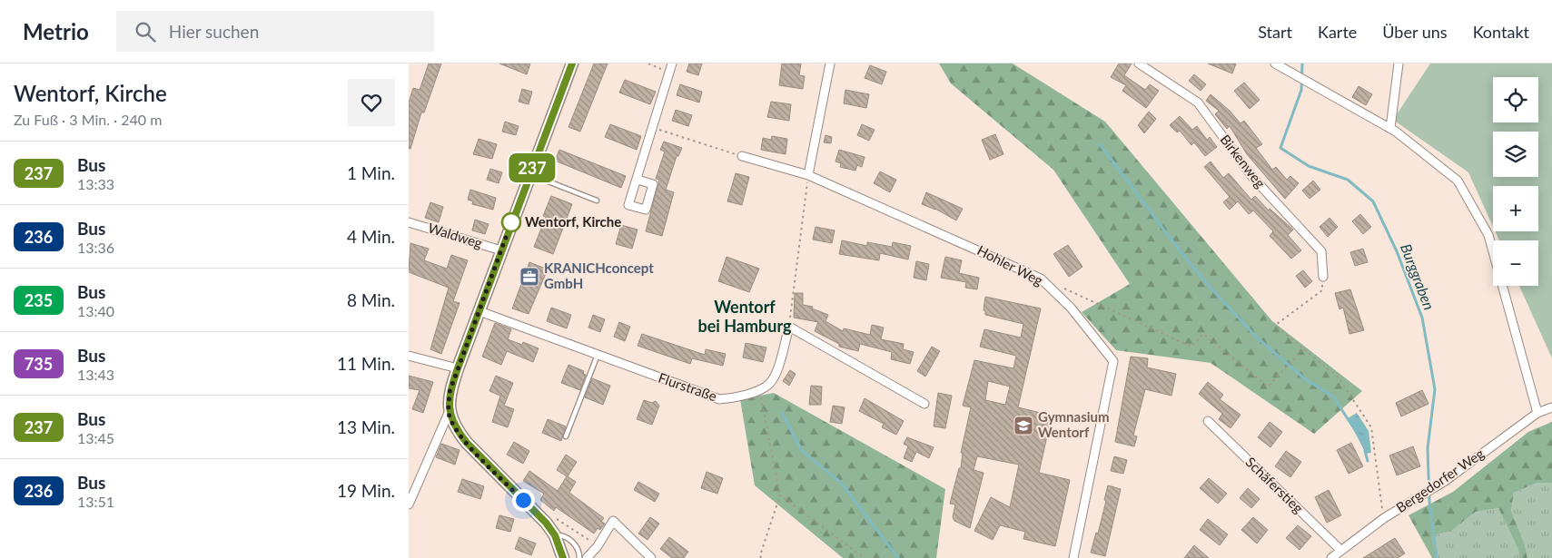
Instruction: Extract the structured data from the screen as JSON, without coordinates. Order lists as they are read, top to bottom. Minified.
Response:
{"streets":{"street":["Birkenweg","Waldweg","Hohler Weg","Flurstraße","Bergedorfer Weg","Schäferstieg"]},"crossings":[["Bergedorfer Weg","Schäferstieg"]],"districts":["Wentorf bei Hamburg"],"water":["Burggraben"],"places":{"other":["Wentorf, Kirche"],"office":["KRANICHconcept GmbH"],"school or university":["Gymnasium Wentorf"]},"lines":["bus line 237"],"page":{"header":"Metrio","search":"Hier suchen","nav":["Start","Karte","Über uns","Kontakt"],"heading":["Wentorf, Kirche","Zu Fuß · 3 Min. · 240 m"],"on_map":"237","map_buttons":["+","−"],"list":[{"mark":"237","name":"Bus","note":"13:33","value":"1 Min."},{"mark":"236","name":"Bus","note":"13:36","value":"4 Min."},{"mark":"235","name":"Bus","note":"13:40","value":"8 Min."},{"mark":"735","name":"Bus","note":"13:43","value":"11 Min."},{"mark":"237","name":"Bus","note":"13:45","value":"13 Min."},{"mark":"236","name":"Bus","note":"13:51","value":"19 Min."}]}}
